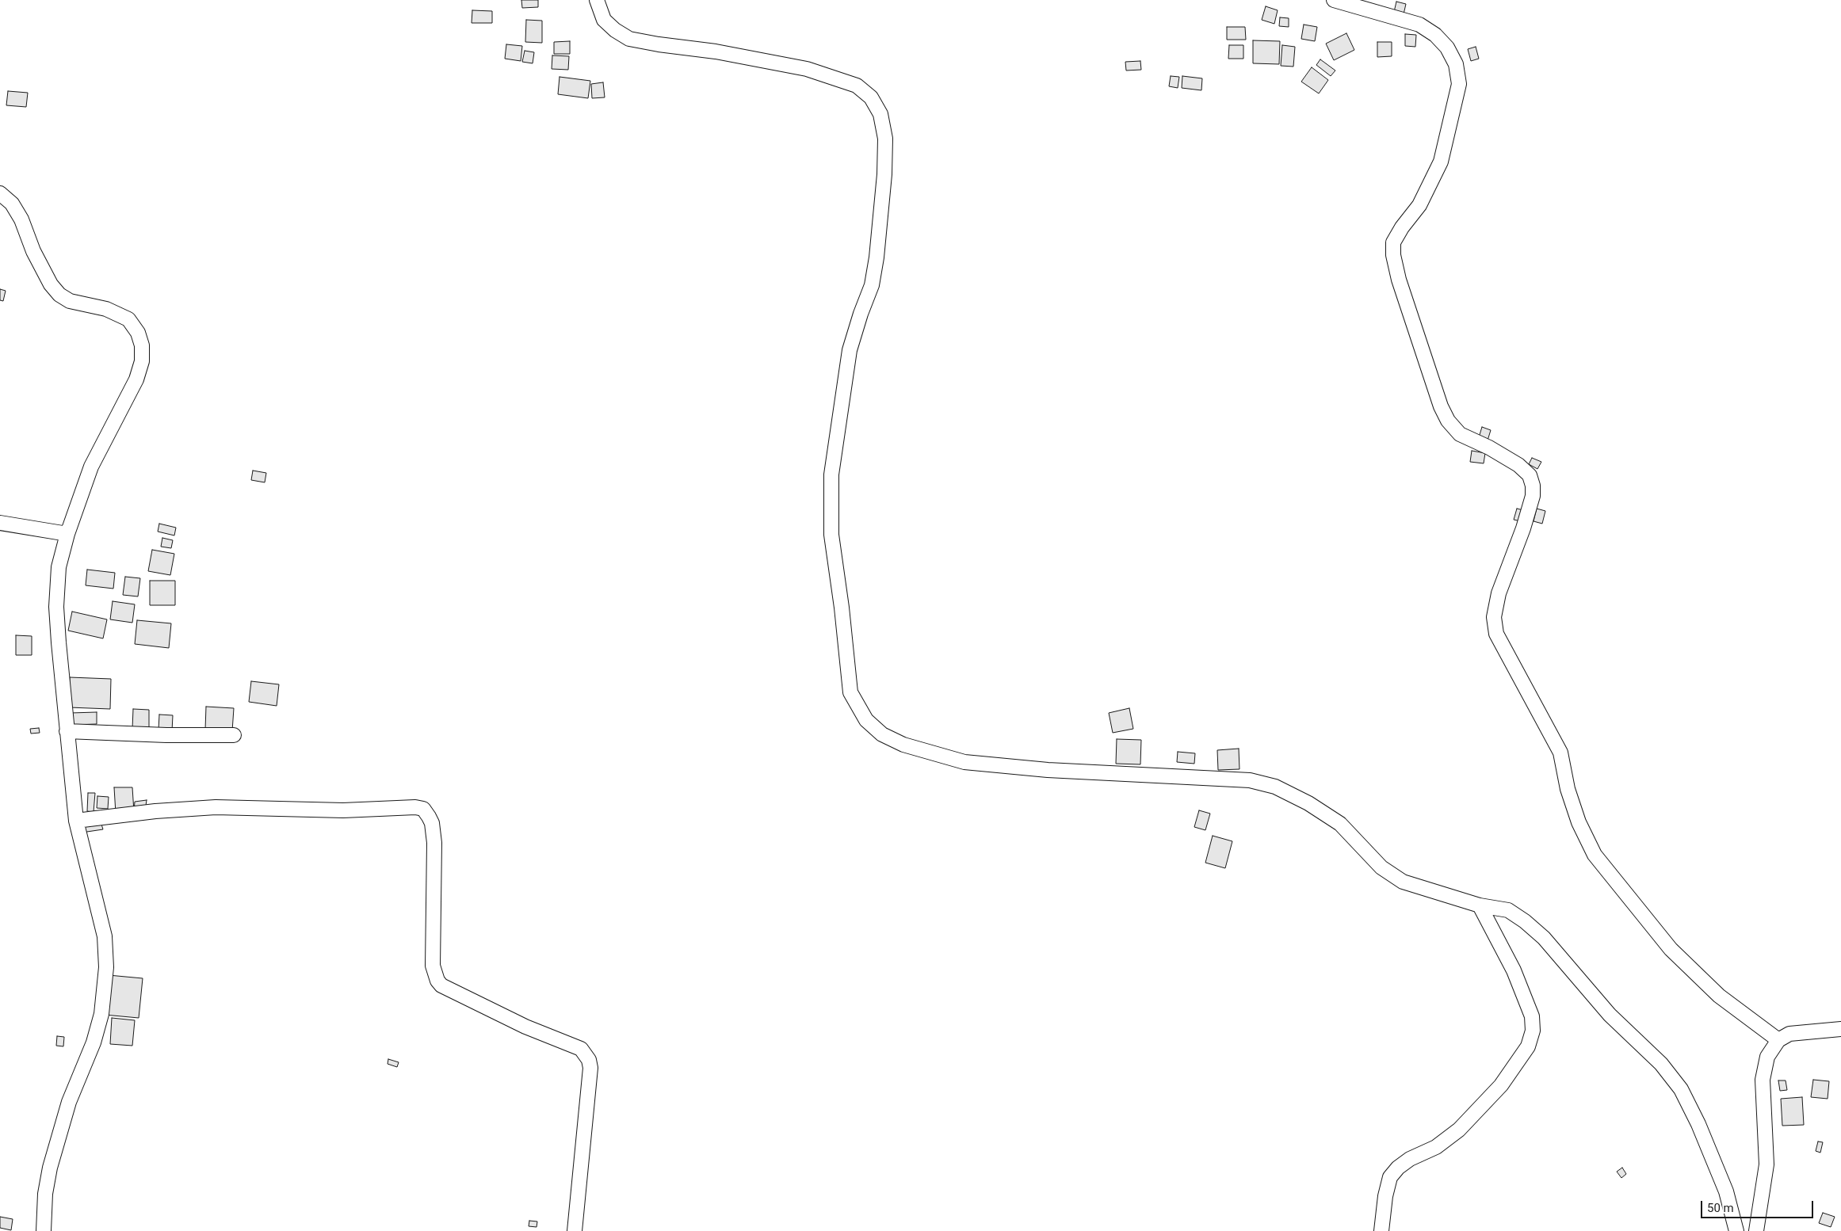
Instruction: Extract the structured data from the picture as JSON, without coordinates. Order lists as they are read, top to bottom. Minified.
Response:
{"scale_bar":"50 m"}
